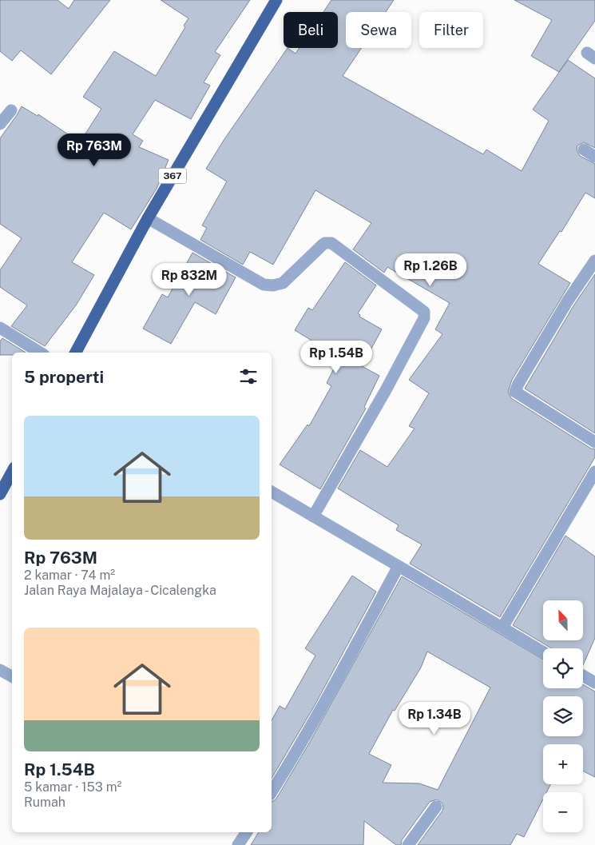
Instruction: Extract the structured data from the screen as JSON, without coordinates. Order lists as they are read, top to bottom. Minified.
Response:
{"streets":{"main road":["367"]},"north":"top left","page":{"chip":["Beli","Sewa","Filter"],"price":["Rp 763M","Rp 1.26B","Rp 832M","Rp 1.54B","Rp 1.34B"],"heading":"5 properti","list":[{"name":"Rp 763M","note":"2 kamar · 74 m² · Jalan Raya Majalaya - Cicalengka"},{"name":"Rp 1.54B","note":"5 kamar · 153 m² · Rumah"}],"map_buttons":["+","−"]}}
